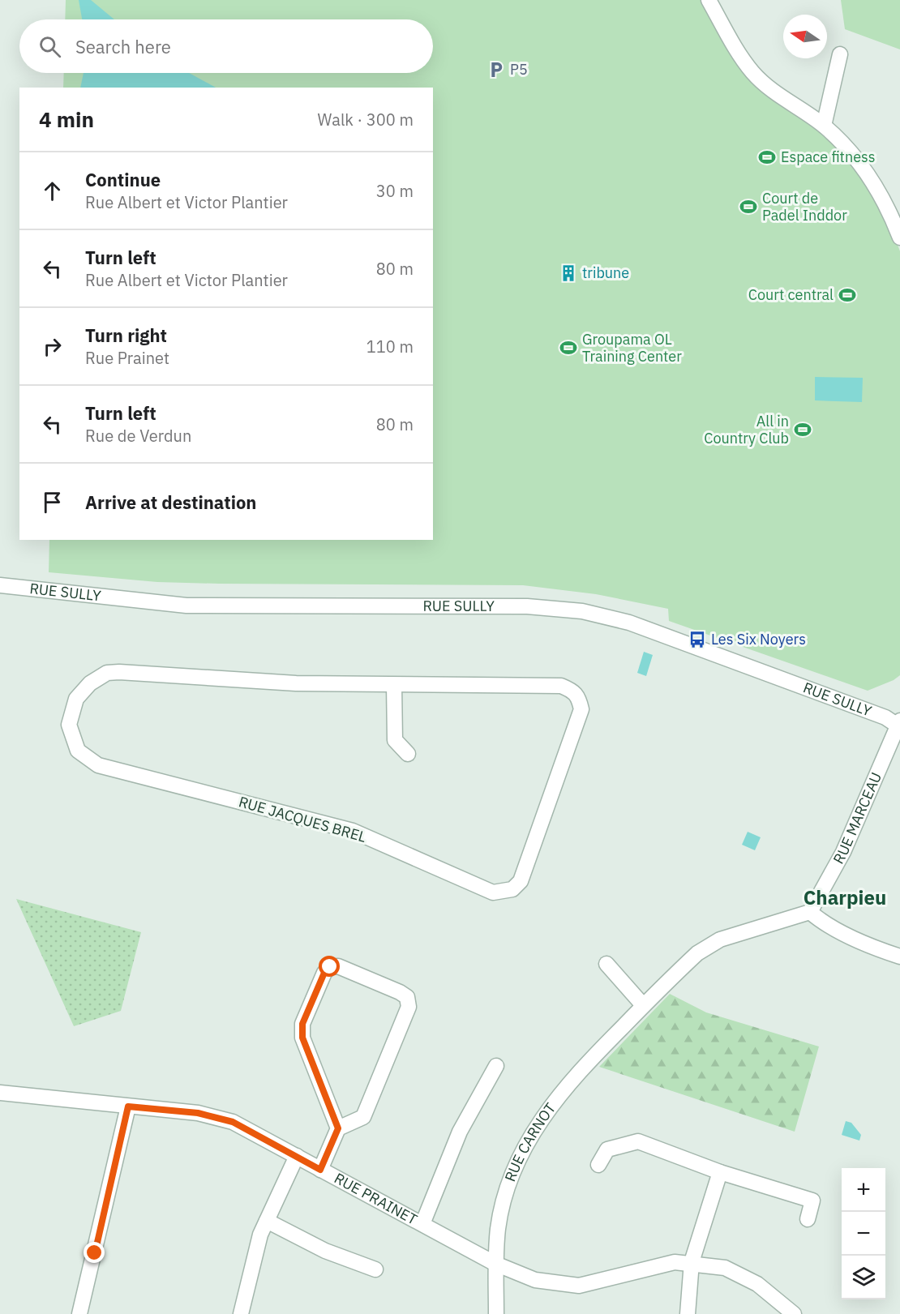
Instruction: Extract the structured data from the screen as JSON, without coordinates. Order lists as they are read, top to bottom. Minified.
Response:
{"streets":{"street":["RUE SULLY","RUE MARCEAU","RUE JACQUES BREL","RUE CARNOT","RUE PRAINET"]},"crossings":[["RUE SULLY","RUE MARCEAU"],["RUE MARCEAU","RUE CARNOT"],["RUE CARNOT","RUE PRAINET"]],"districts":["Charpieu"],"places":{"parking":["P5"],"sports":["Espace fitness","Court de Padel Inddor","Court central","Groupama OL Training Center","All in Country Club"],"building":["tribune"],"bus stop":["Les Six Noyers"]},"north":"left","page":{"search":"Search here","heading":["4 min","Walk · 300 m"],"list":[["Continue","Rue Albert et Victor Plantier","30 m"],["Turn left","Rue Albert et Victor Plantier","80 m"],["Turn right","Rue Prainet","110 m"],["Turn left","Rue de Verdun","80 m"],"Arrive at destination"],"map_buttons":["+","−"]}}
